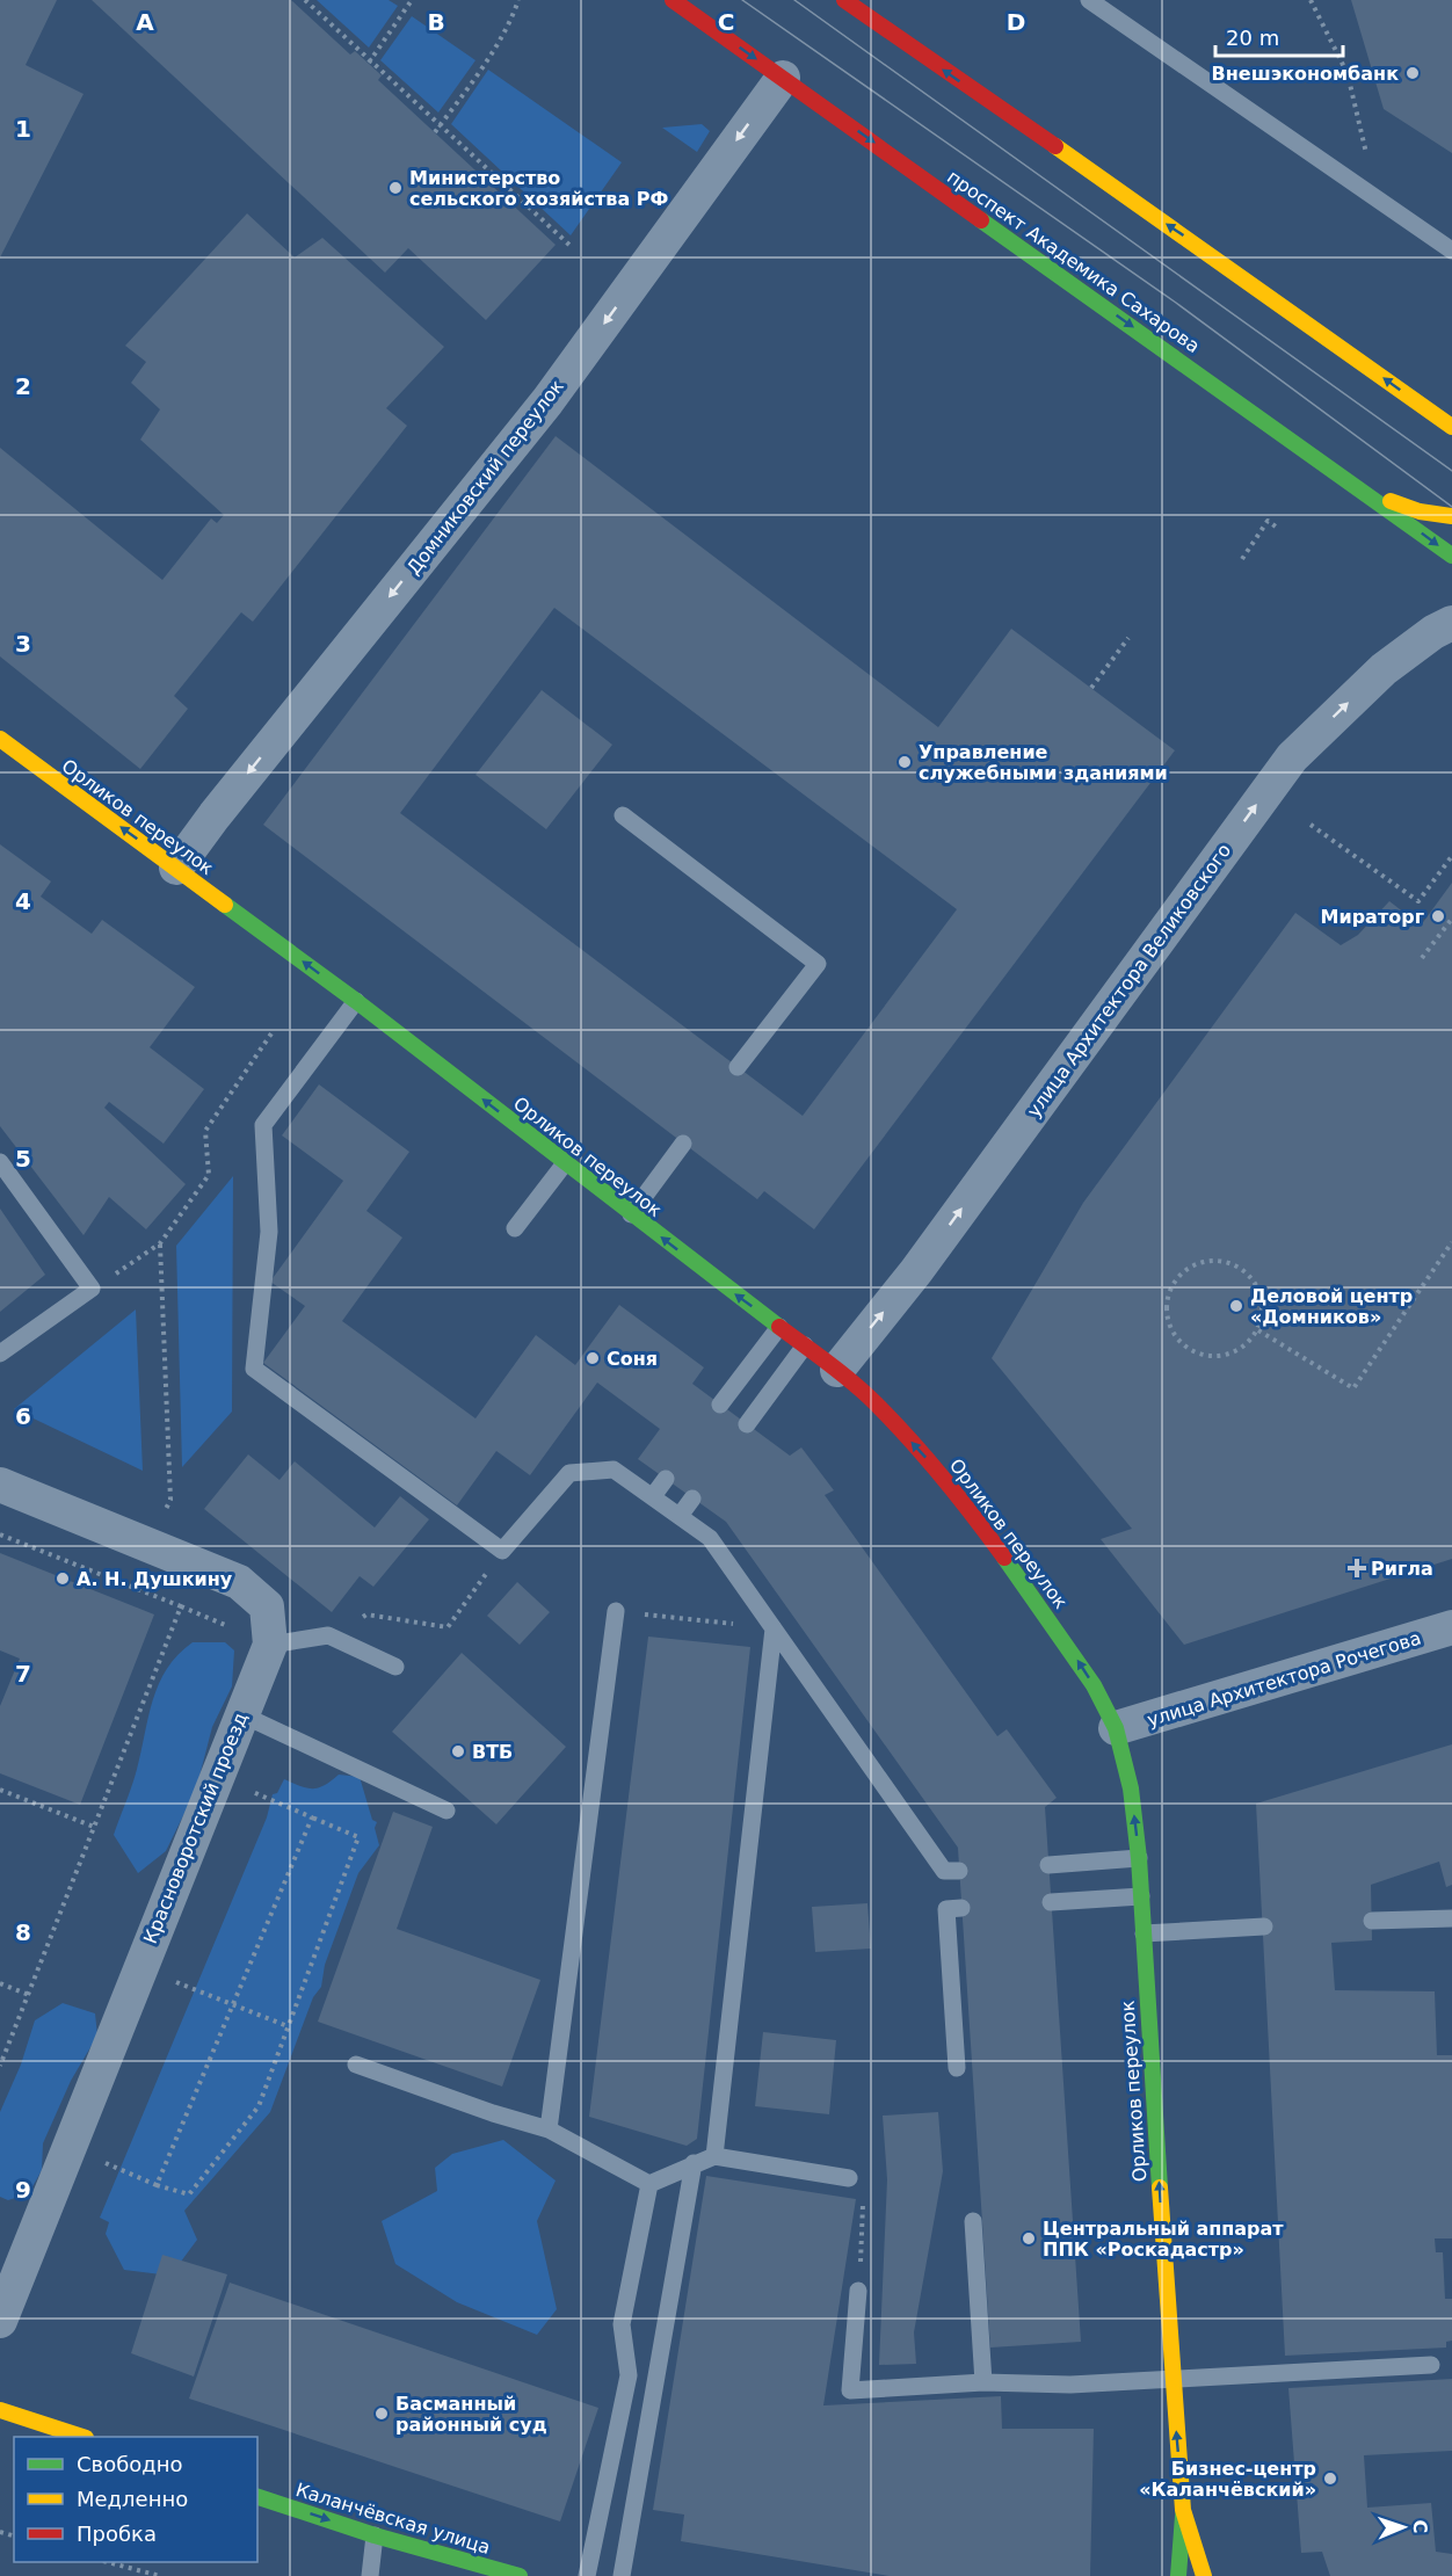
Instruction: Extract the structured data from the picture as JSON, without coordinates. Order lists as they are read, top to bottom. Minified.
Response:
{"streets":{"main road":["проспект Академика Сахарова","Орликов переулок","Каланчёвская улица"],"street":["Домниковский переулок","улица Архитектора Великовского","улица Архитектора Рочегова","Красноворотский проезд"]},"crossings":[["проспект Академика Сахарова","Домниковский переулок"],["Домниковский переулок","Орликов переулок"],["Орликов переулок","улица Архитектора Великовского"],["Орликов переулок","улица Архитектора Рочегова"]],"one_way":["Домниковский переулок","Орликов переулок","улица Архитектора Великовского","Каланчёвская улица"],"places":{"other":["Внешэкономбанк","Министерство сельского хозяйства РФ","Управление служебными зданиями","Мираторг","Деловой центр «Домников»","Соня","А. Н. Душкину","ВТБ","Центральный аппарат ППК «Роскадастр»","Басманный районный суд","Бизнес-центр «Каланчёвский»"],"health":["Ригла"]},"legend":["Свободно","Медленно","Пробка"],"scale_bar":"20 m","north":"right","grid":{"columns":["A","B","C","D"],"rows":["1","2","3","4","5","6","7","8","9"]}}
